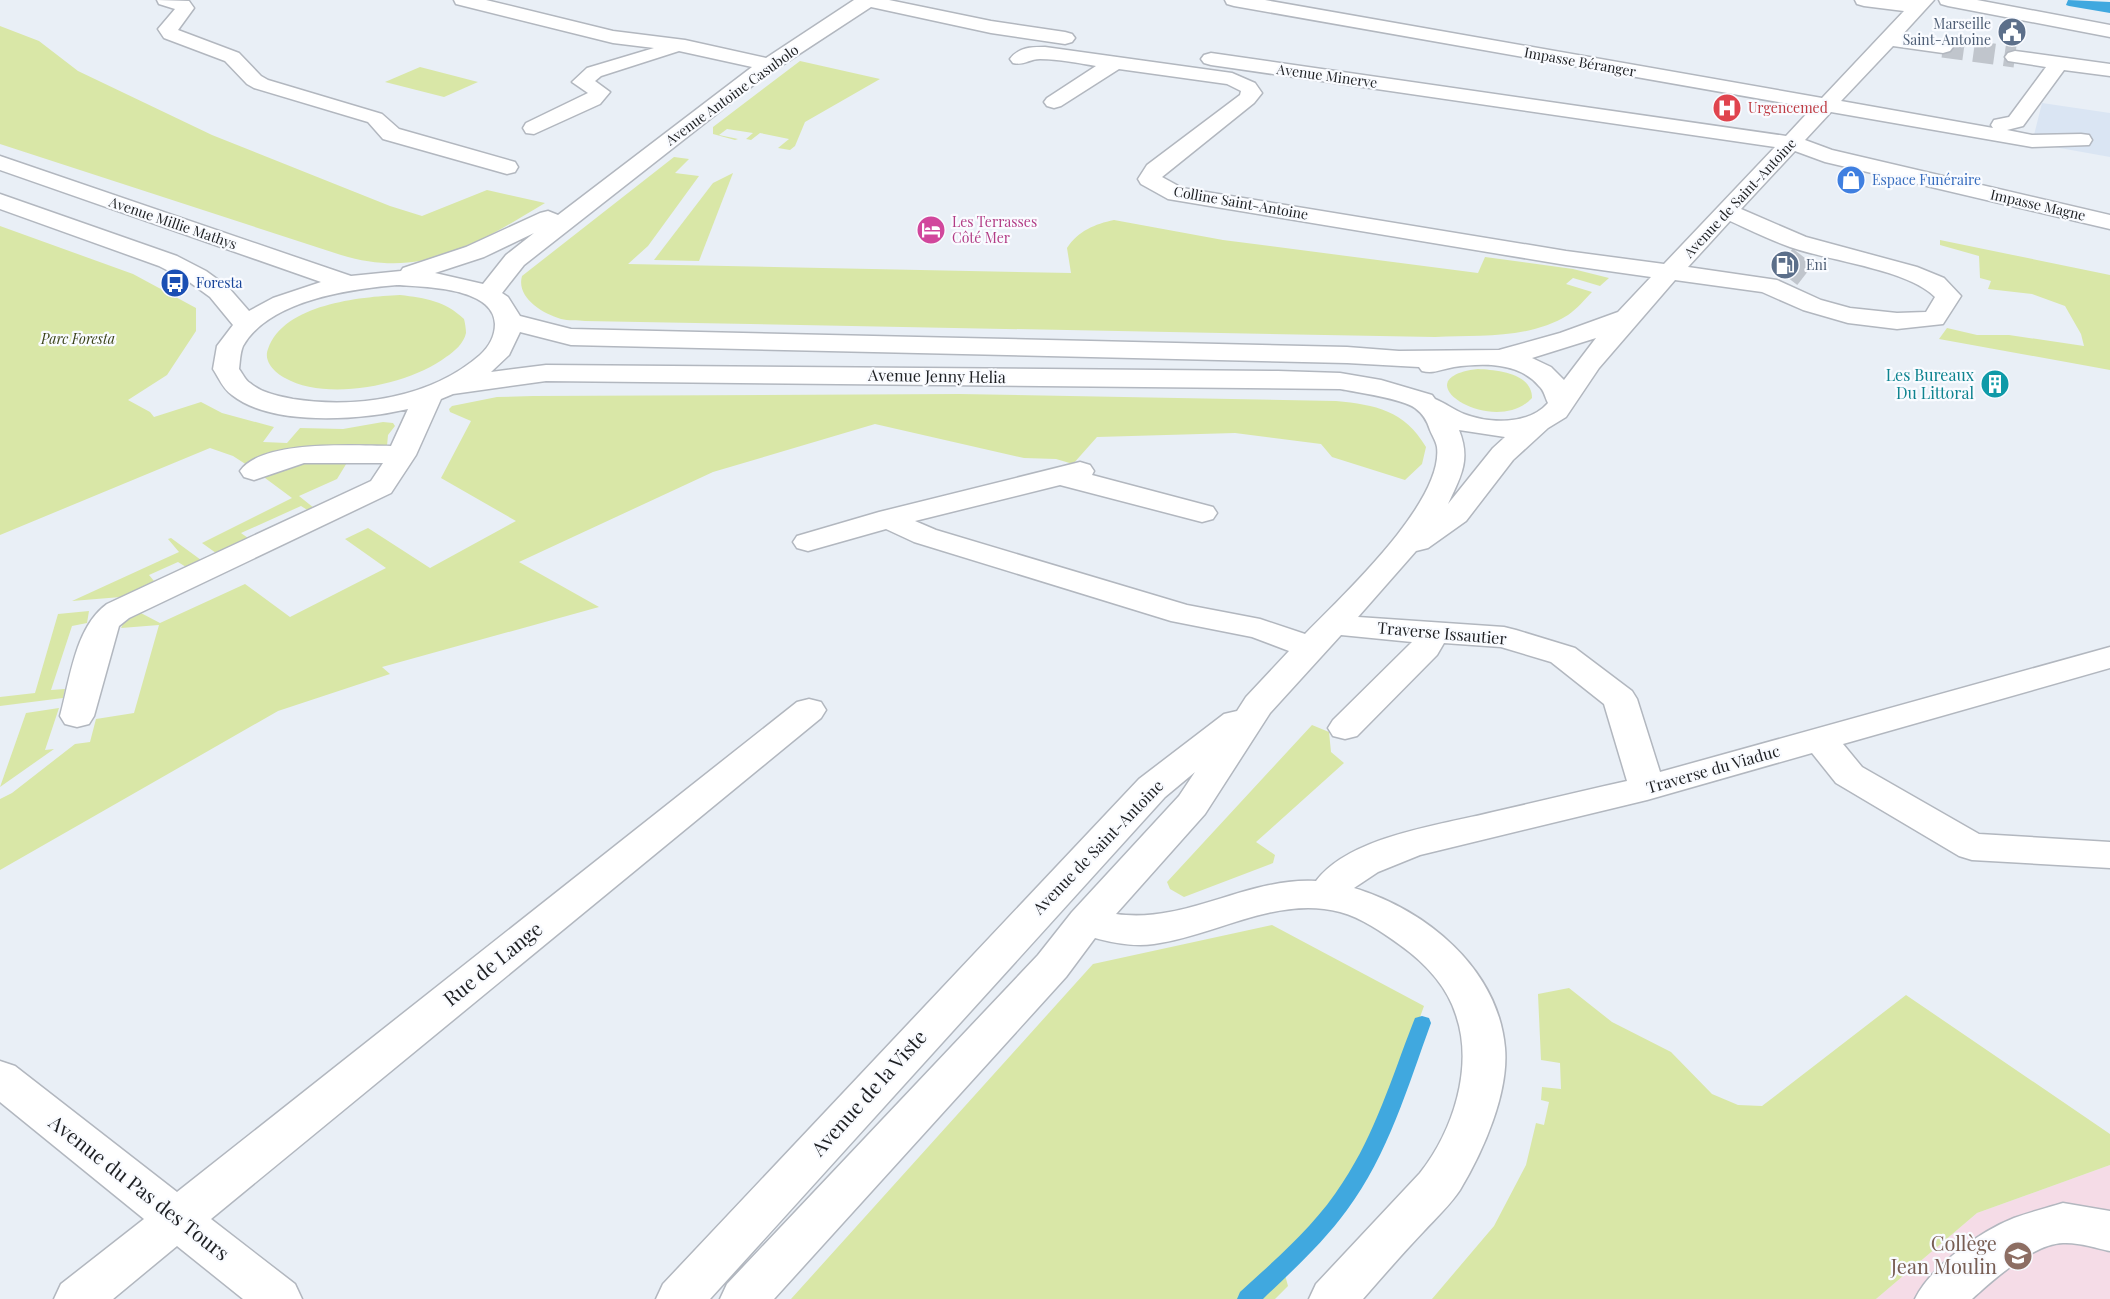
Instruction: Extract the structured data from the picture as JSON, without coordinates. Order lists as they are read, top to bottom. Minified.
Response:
{"streets":{"street":["Impasse Béranger","Avenue Minerve","Avenue Antoine Casubolo","Avenue de Saint-Antoine","Colline Saint-Antoine","Impasse Magne","Avenue Millie Mathys","Avenue Jenny Helia","Traverse Issautier","Traverse du Viaduc","Rue de Lange","Avenue de la Viste","Avenue du Pas des Tours"]},"crossings":[["Impasse Béranger","Avenue de Saint-Antoine"],["Avenue Minerve","Avenue Antoine Casubolo"],["Avenue Minerve","Avenue de Saint-Antoine"],["Avenue Minerve","Impasse Magne"],["Avenue de Saint-Antoine","Colline Saint-Antoine"],["Avenue de Saint-Antoine","Impasse Magne"],["Avenue de Saint-Antoine","Avenue Jenny Helia"],["Avenue de Saint-Antoine","Traverse Issautier"],["Avenue de Saint-Antoine","Avenue de la Viste"],["Traverse Issautier","Traverse du Viaduc"],["Rue de Lange","Avenue du Pas des Tours"]],"parks":["Parc Foresta"],"places":{"public building":["Marseille Saint-Antoine"],"hospital":["Urgencemed"],"shop":["Espace Funéraire"],"hotel":["Les Terrasses Côté Mer"],"fuel station":["Eni"],"bus stop":["Foresta"],"building":["Les Bureaux Du Littoral"],"school or university":["Collège Jean Moulin"]}}
